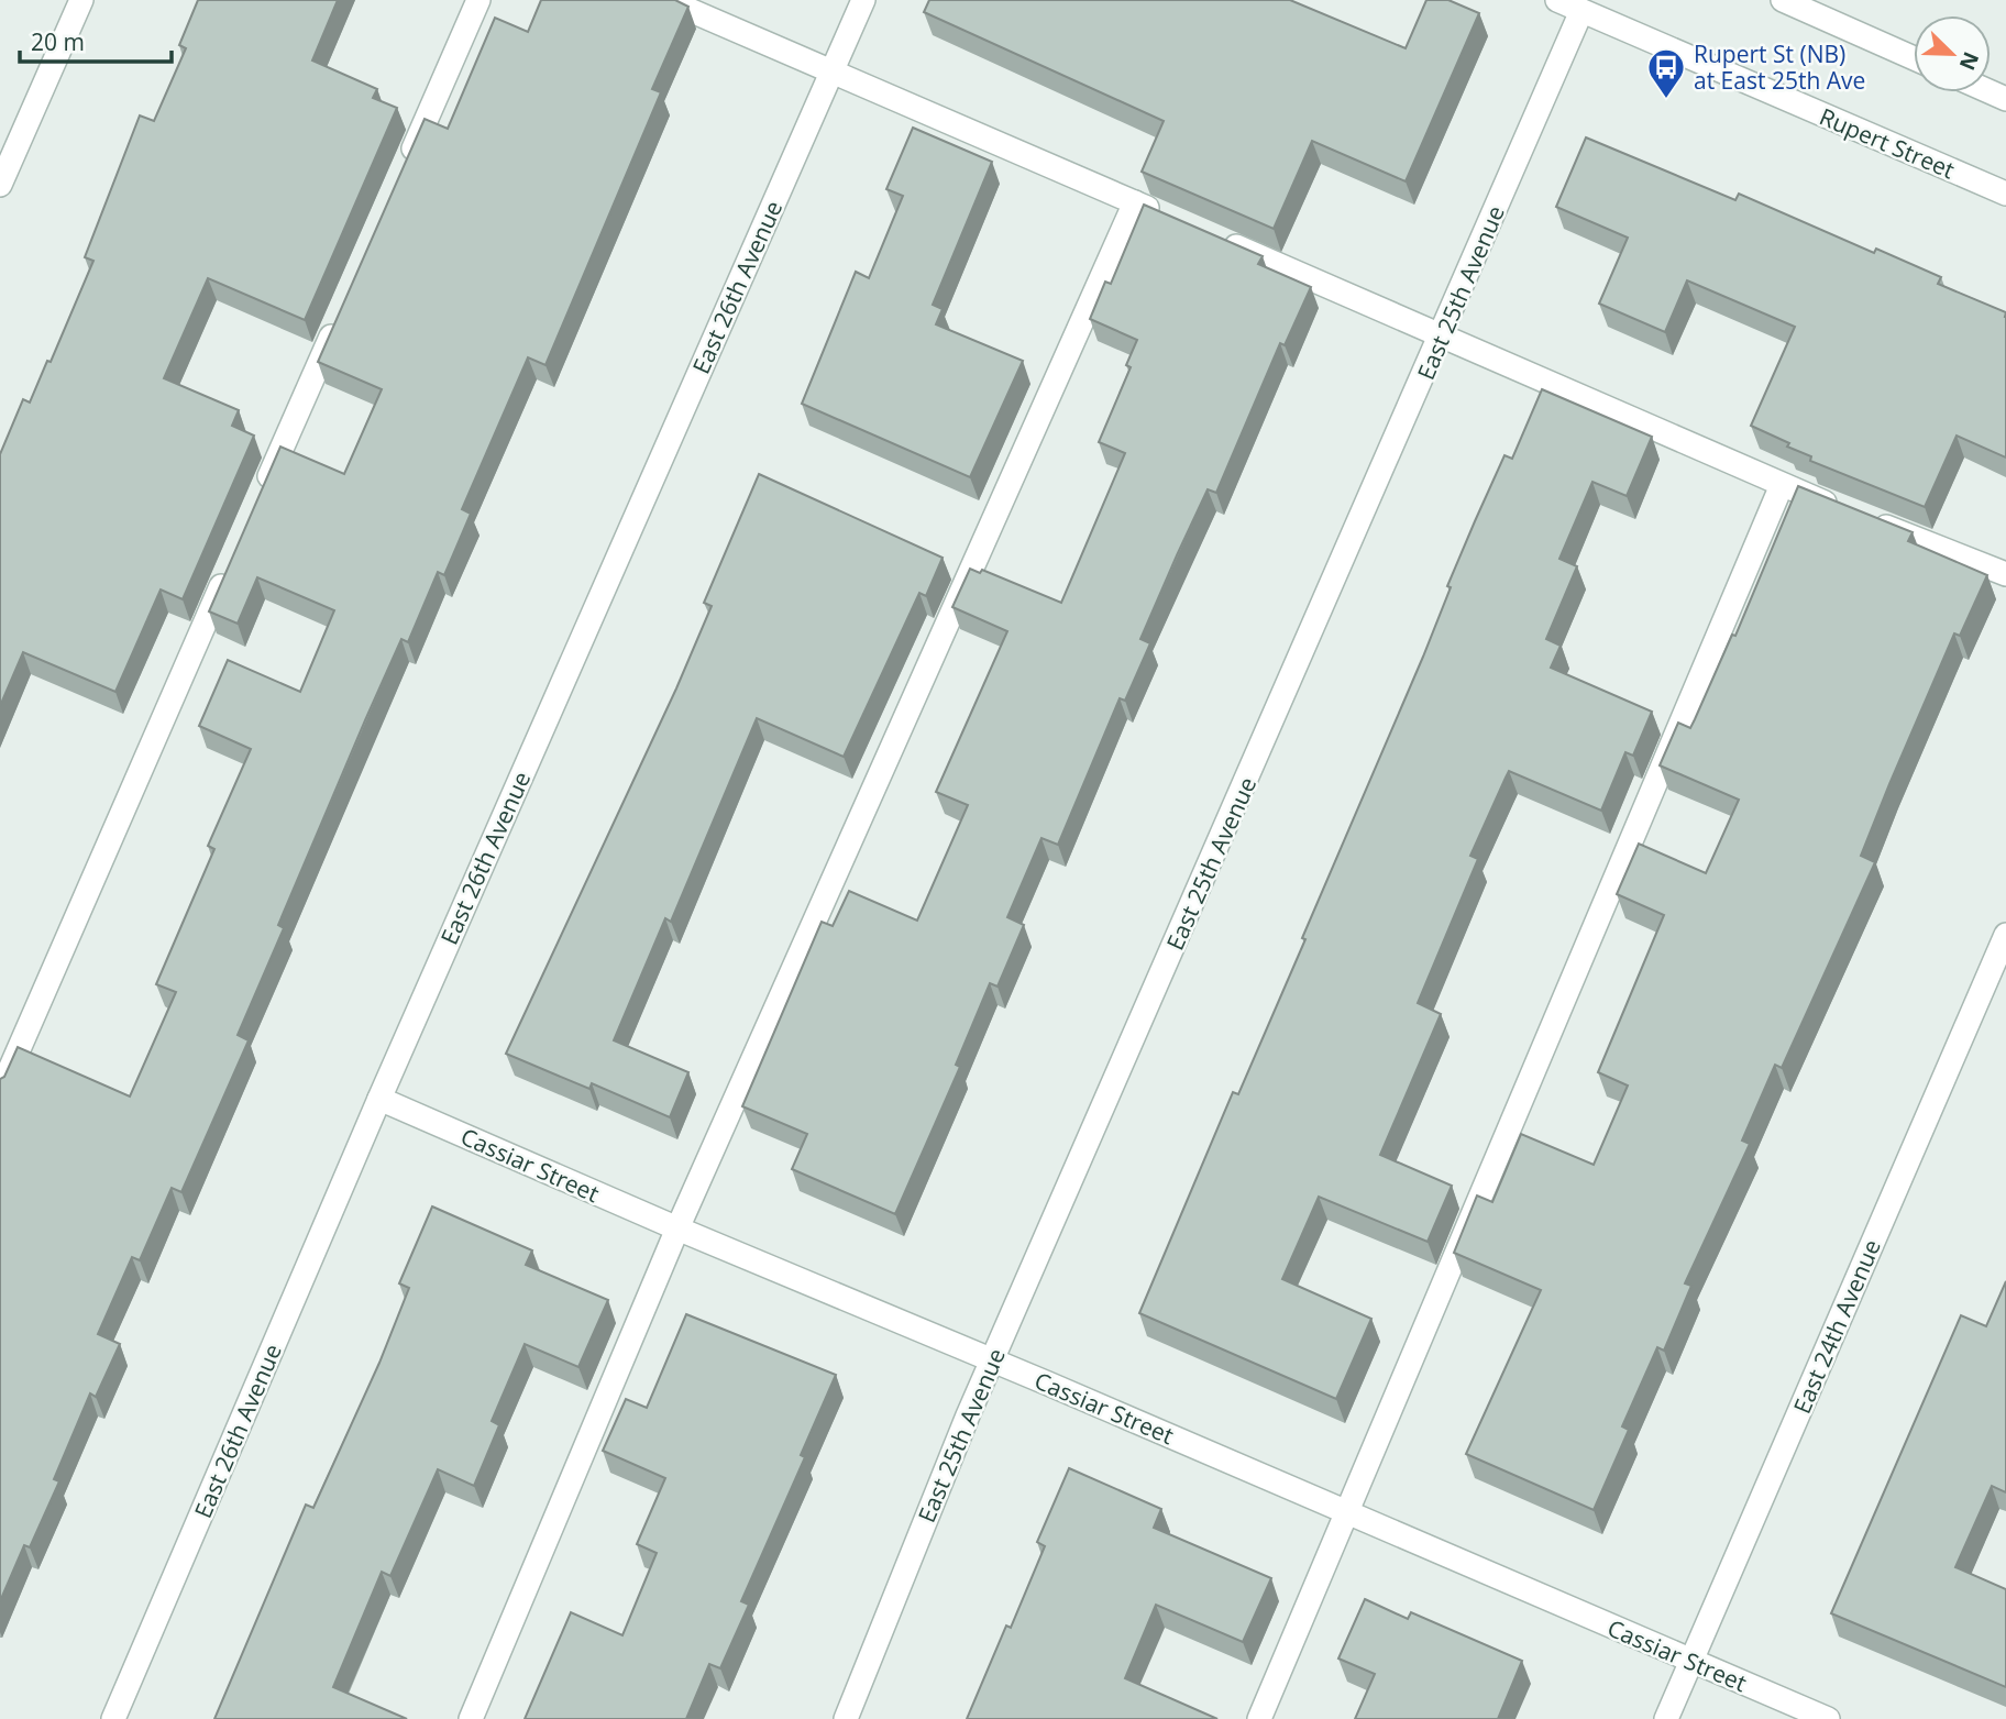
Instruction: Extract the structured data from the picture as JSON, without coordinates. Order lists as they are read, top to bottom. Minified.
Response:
{"streets":{"street":["Rupert Street","East 26th Avenue","East 25th Avenue","Cassiar Street","East 24th Avenue"]},"crossings":[["Rupert Street","East 25th Avenue"],["East 26th Avenue","Cassiar Street"],["East 25th Avenue","Cassiar Street"],["Cassiar Street","East 24th Avenue"]],"places":{"bus stop":["Rupert St (NB) at East 25th Ave"]},"scale_bar":"20 m","north":"bottom right"}
